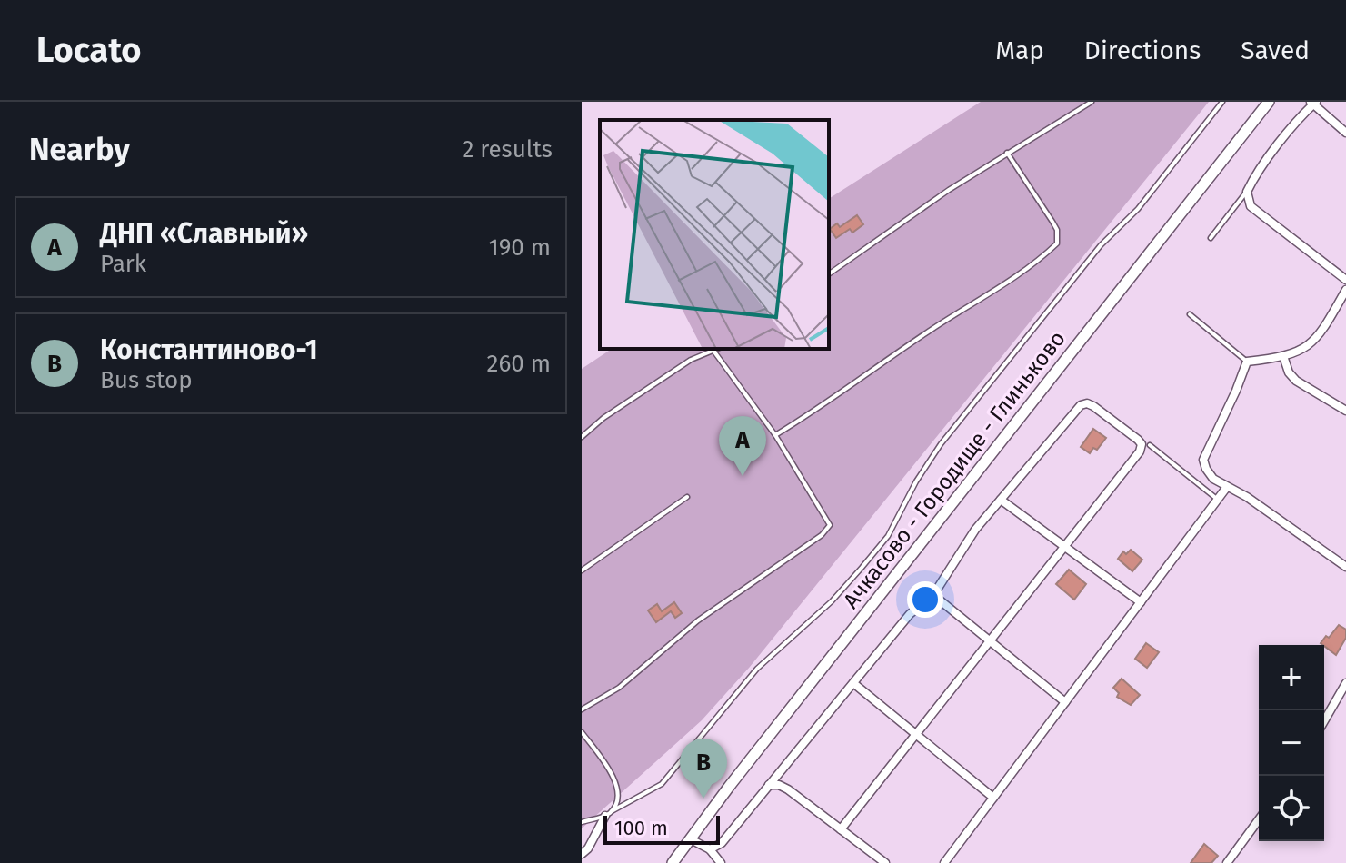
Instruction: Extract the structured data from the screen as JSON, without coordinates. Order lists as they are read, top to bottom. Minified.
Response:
{"streets":{"street":["Ачкасово - Городище - Глиньково"]},"scale_bar":"100 m","page":{"header":"Locato","nav":["Map","Directions","Saved"],"heading":["Nearby","2 results"],"list":[{"mark":"A","name":"ДНП «Славный»","note":"Park","value":"190 m"},{"mark":"B","name":"Константиново-1","note":"Bus stop","value":"260 m"}],"pins":["A","B"],"map_buttons":["+","−"],"scale":"100 m"}}
